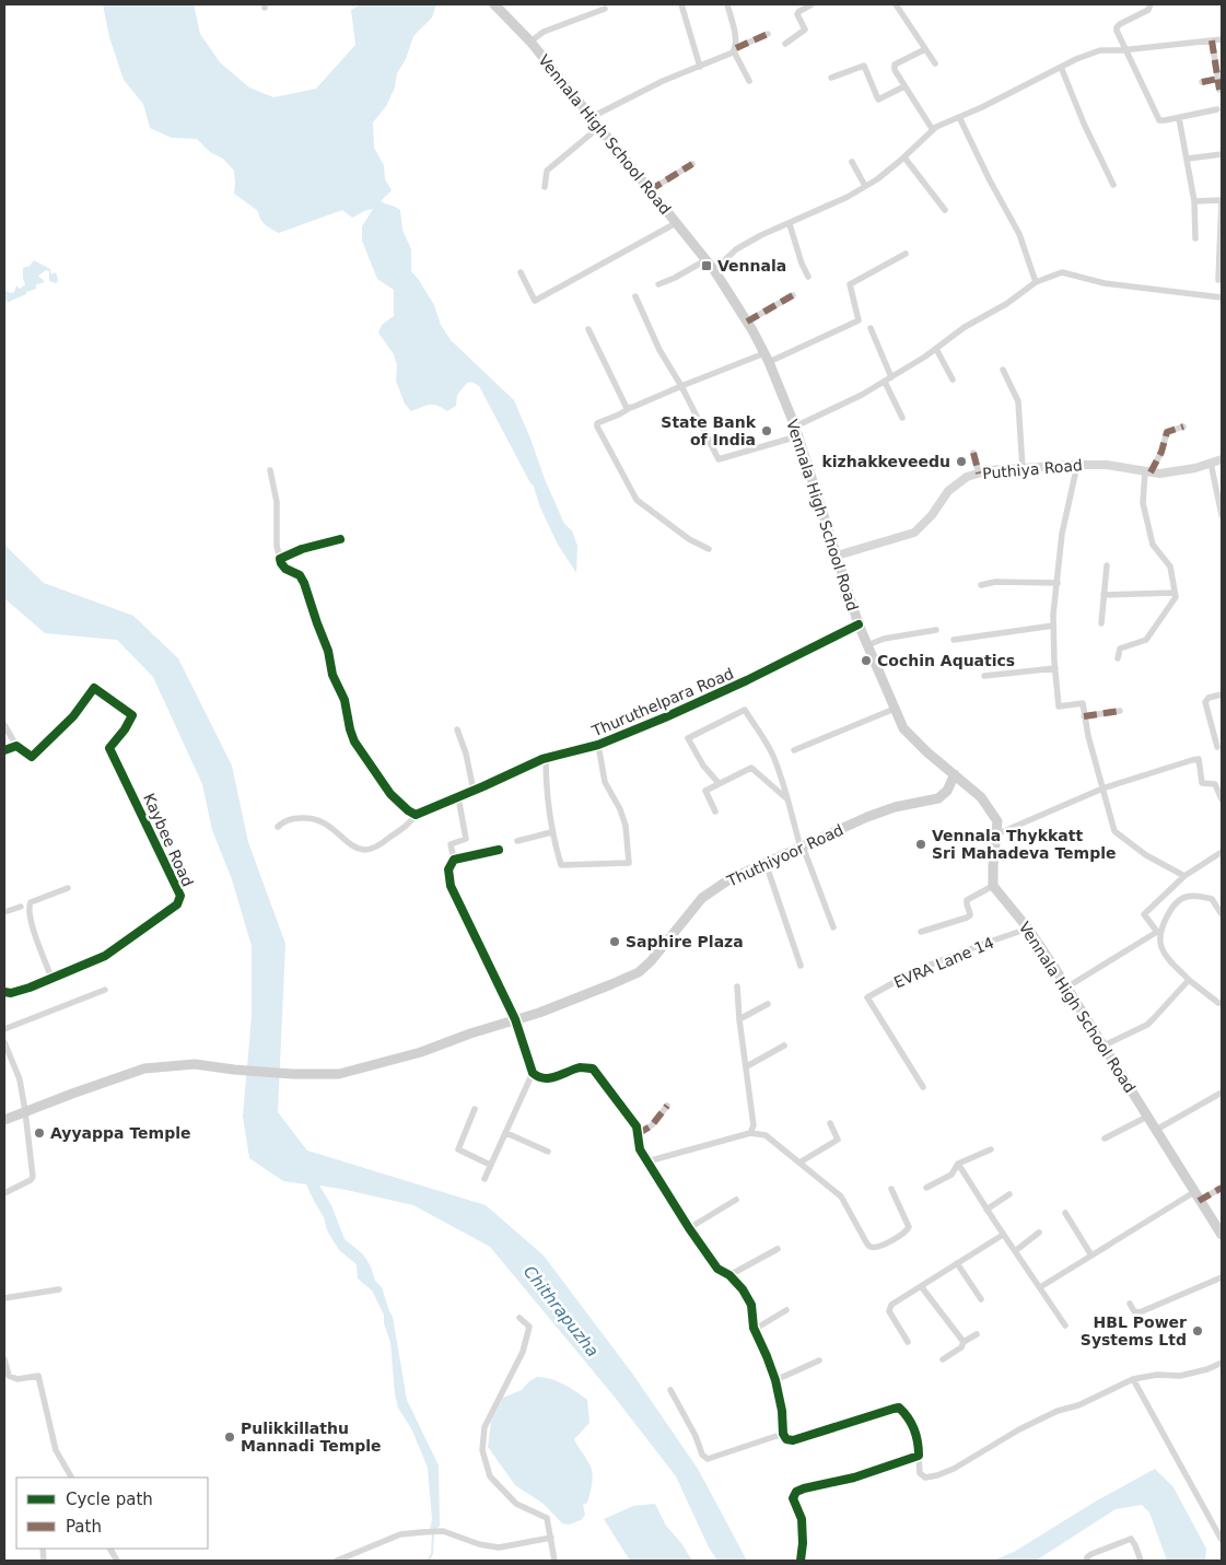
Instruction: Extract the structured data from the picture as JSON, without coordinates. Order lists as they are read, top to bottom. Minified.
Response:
{"streets":{"main road":["Vennala High School Road","Thuthiyoor Road"],"street":["Puthiya Road","Thuruthelpara Road","Kaybee Road","EVRA Lane 14"]},"crossings":[["Vennala High School Road","Puthiya Road"],["Vennala High School Road","Thuruthelpara Road"],["Vennala High School Road","Thuthiyoor Road"],["Vennala High School Road","EVRA Lane 14"]],"water":["Chithrapuzha"],"places":{"transit":["Vennala"],"other":["State Bank of India","kizhakkeveedu","Cochin Aquatics","Vennala Thykkatt Sri Mahadeva Temple","Saphire Plaza","Ayyappa Temple","HBL Power Systems Ltd","Pulikkillathu Mannadi Temple"]},"legend":["Cycle path","Path"]}
